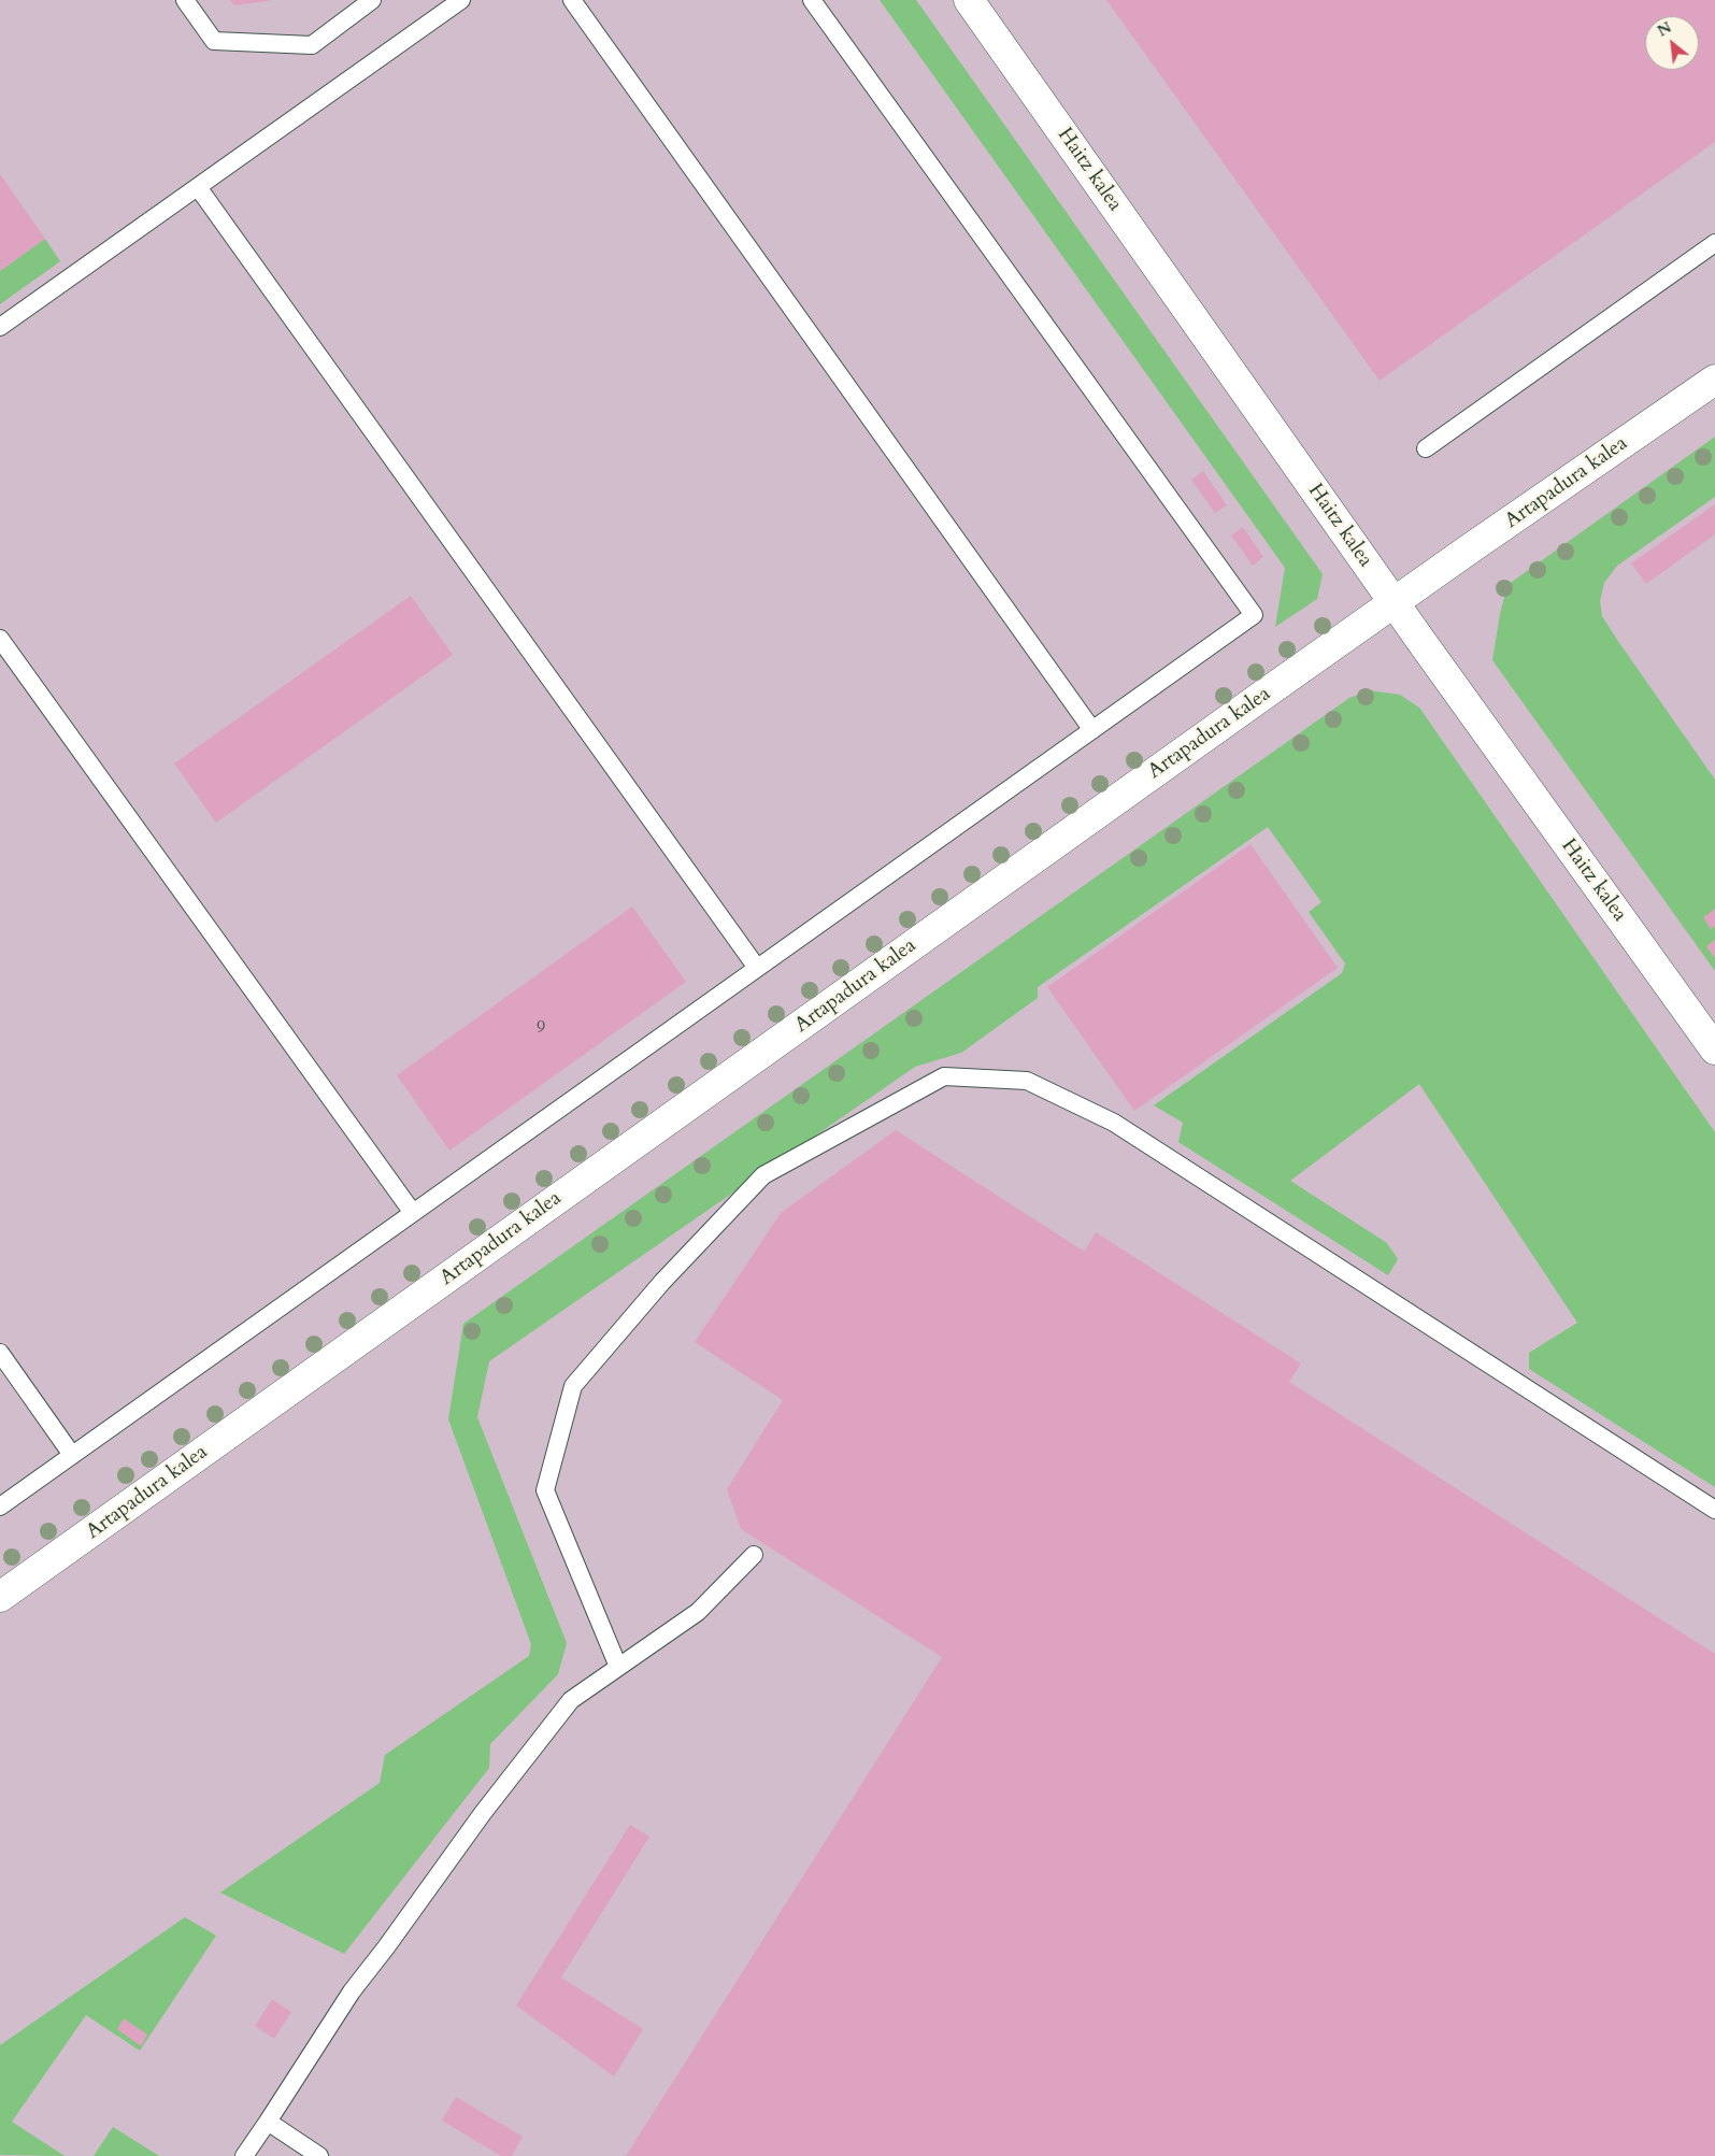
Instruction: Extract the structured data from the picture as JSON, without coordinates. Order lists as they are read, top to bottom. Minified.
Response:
{"streets":{"street":["Haitz kalea","Artapadura kalea"]},"crossings":[["Haitz kalea","Artapadura kalea"]],"house_numbers":["9"],"north":"top left"}
